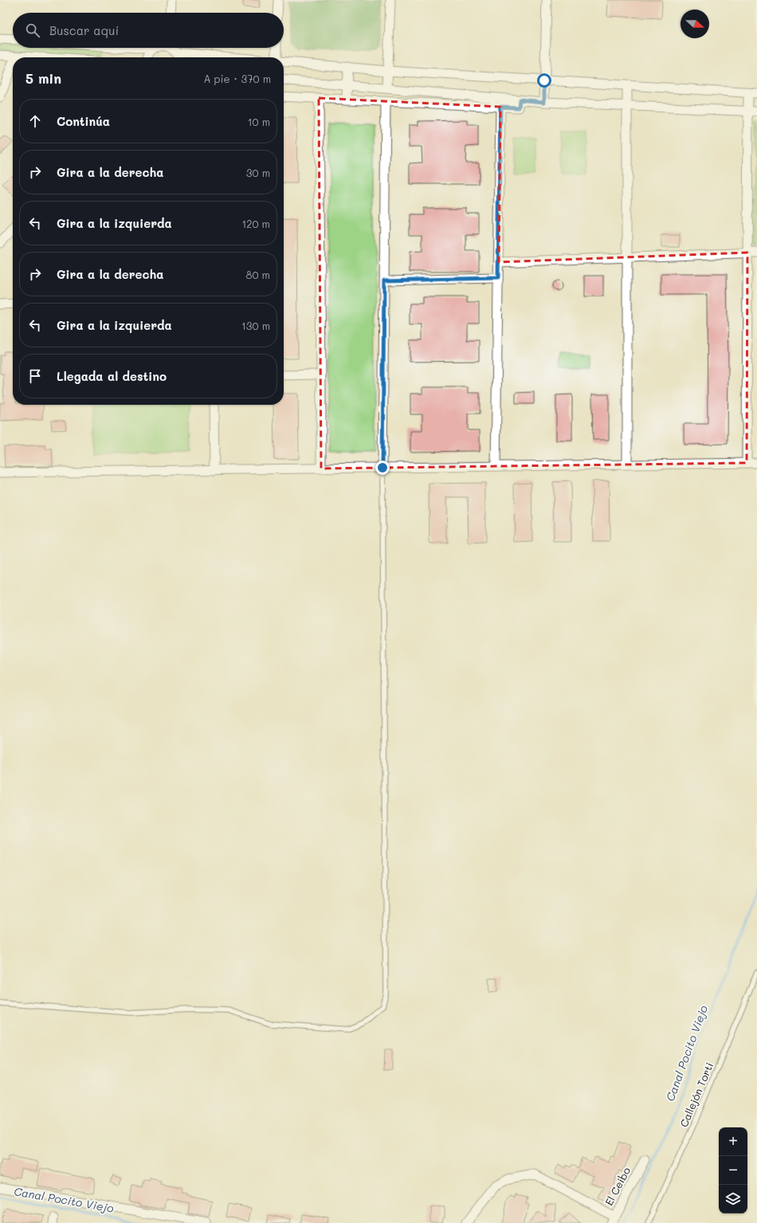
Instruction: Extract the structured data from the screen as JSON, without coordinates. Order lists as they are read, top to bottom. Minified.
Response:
{"streets":{"street":["El Ceibo"],"lane":["Callejón Torti"]},"water":["Canal Pocito Viejo"],"north":"right","page":{"search":"Buscar aquí","heading":["5 min","A pie · 370 m"],"list":[["Continúa","10 m"],["Gira a la derecha","30 m"],["Gira a la izquierda","120 m"],["Gira a la derecha","80 m"],["Gira a la izquierda","130 m"],"Llegada al destino"],"map_buttons":["+","−"]}}
